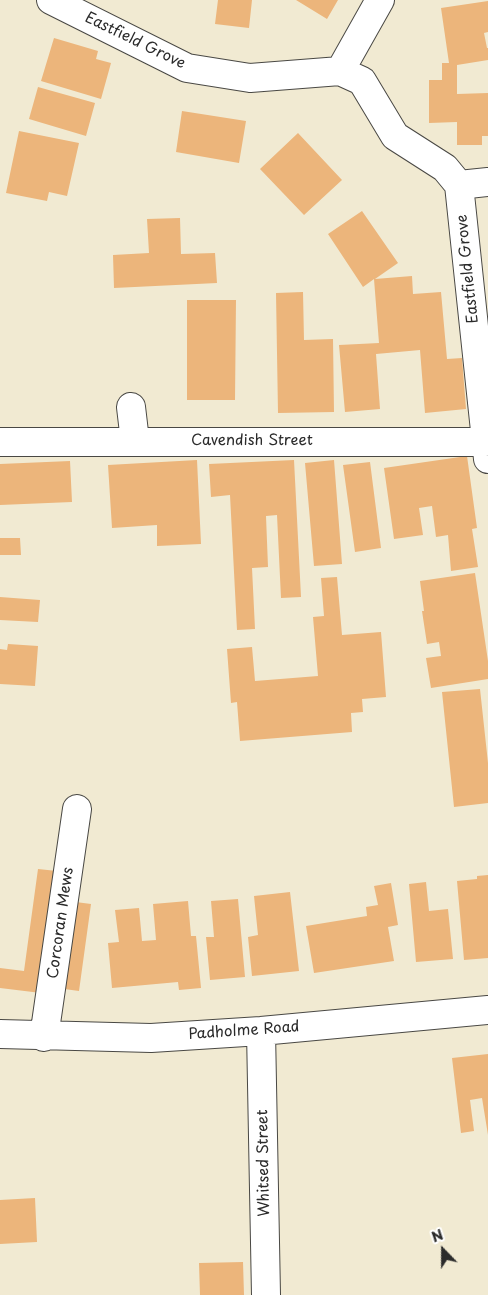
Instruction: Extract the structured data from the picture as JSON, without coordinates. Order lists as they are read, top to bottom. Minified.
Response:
{"streets":{"street":["Eastfield Grove","Cavendish Street","Corcoran Mews","Padholme Road","Whitsed Street"]},"crossings":[["Eastfield Grove","Cavendish Street"],["Corcoran Mews","Padholme Road"],["Padholme Road","Whitsed Street"]],"north":"top"}
